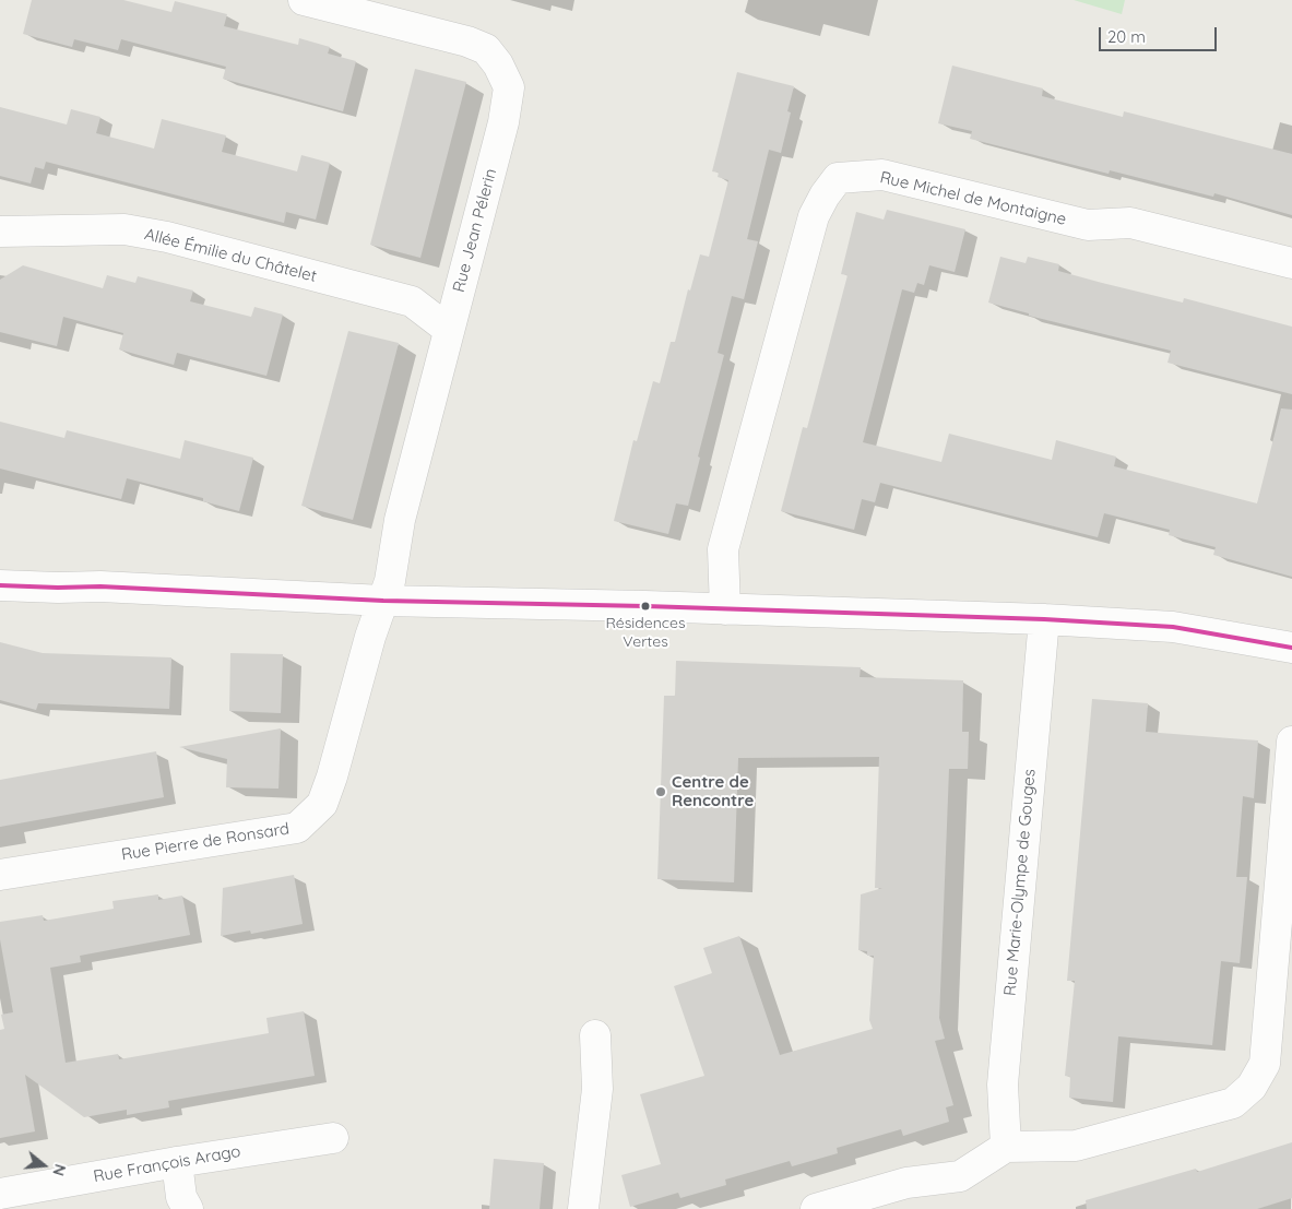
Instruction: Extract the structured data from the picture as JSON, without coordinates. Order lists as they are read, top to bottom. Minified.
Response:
{"streets":{"street":["Rue Michel de Montaigne","Rue Jean Pélerin","Allée Émilie du Châtelet","Rue Pierre de Ronsard","Rue Marie-Olympe de Gouges","Rue François Arago"]},"crossings":[["Rue Jean Pélerin","Allée Émilie du Châtelet"],["Rue Jean Pélerin","Rue Pierre de Ronsard"]],"places":["Résidences Vertes","Centre de Rencontre"],"scale_bar":"20 m","north":"right"}
